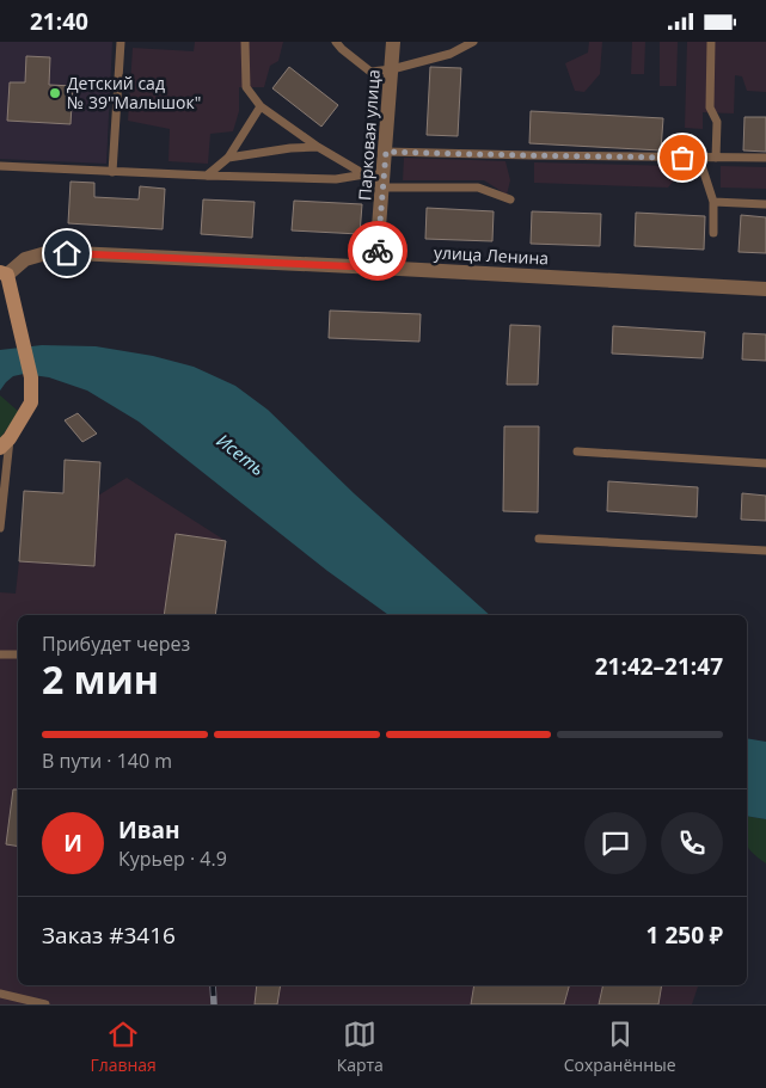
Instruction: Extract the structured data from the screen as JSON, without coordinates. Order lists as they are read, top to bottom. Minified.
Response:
{"streets":{"street":["Парковая улица","улица Ленина"]},"crossings":[["Парковая улица","улица Ленина"]],"water":["Исеть"],"places":["Детский сад № 39\"Малышок\""],"page":{"status":"21:40","heading":["2 мин","Прибудет через","21:42–21:47"],"panel":["Иван","Курьер · 4.9","Заказ #3416","1 250 ₽"],"bar":"В пути · 140 m","round":"И","tabs":["Главная","Карта","Сохранённые"]}}
